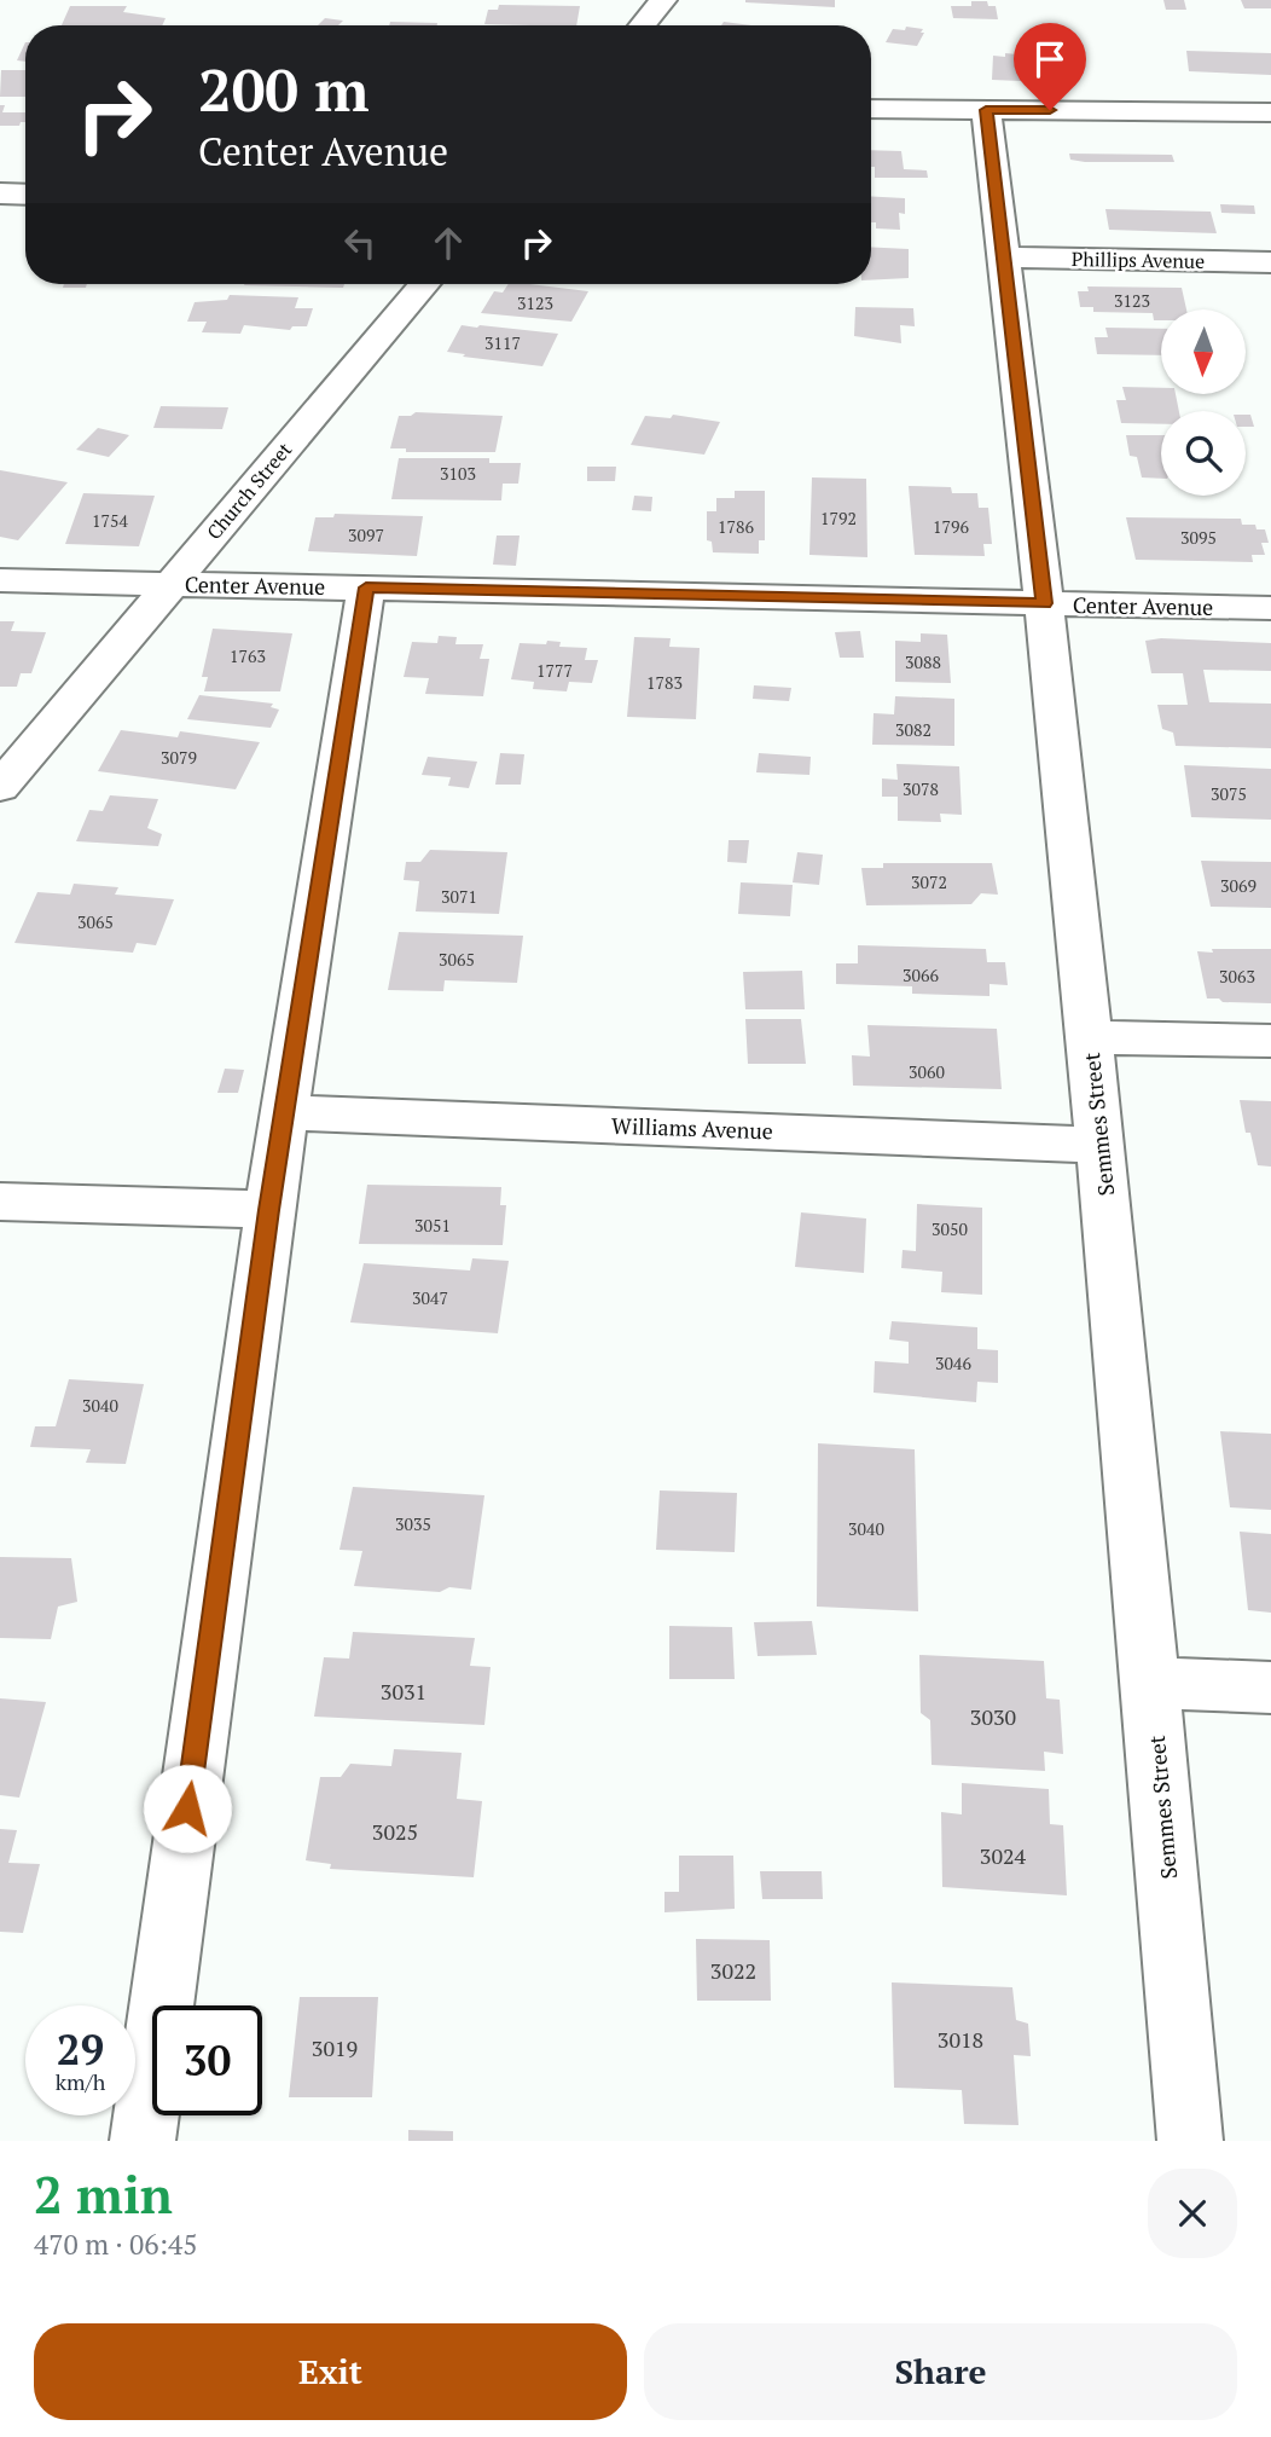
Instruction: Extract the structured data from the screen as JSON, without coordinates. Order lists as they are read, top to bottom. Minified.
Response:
{"streets":{"street":["Phillips Avenue","Church Street","Center Avenue","Semmes Street","Williams Avenue"]},"crossings":[["Phillips Avenue","Semmes Street"],["Church Street","Center Avenue"],["Center Avenue","Semmes Street"],["Semmes Street","Williams Avenue"]],"house_numbers":["3123","3123","3117","3103","1792","1754","1786","1796","3097","3095","1763","3088","1777","1783","3082","3079","3078","3075","3072","3069","3071","3065","3065","3066","3063","3060","3051","3050","3047","3046","3040","3035","3040","3031","3030","3025","3024","3022","3018","3019"],"north":"bottom","page":{"turn":["200 m","Center Avenue"],"speed":"29 km/h","limit":"30","heading":["2 min","470 m · 06:45"],"buttons":["Exit","Share"]}}
